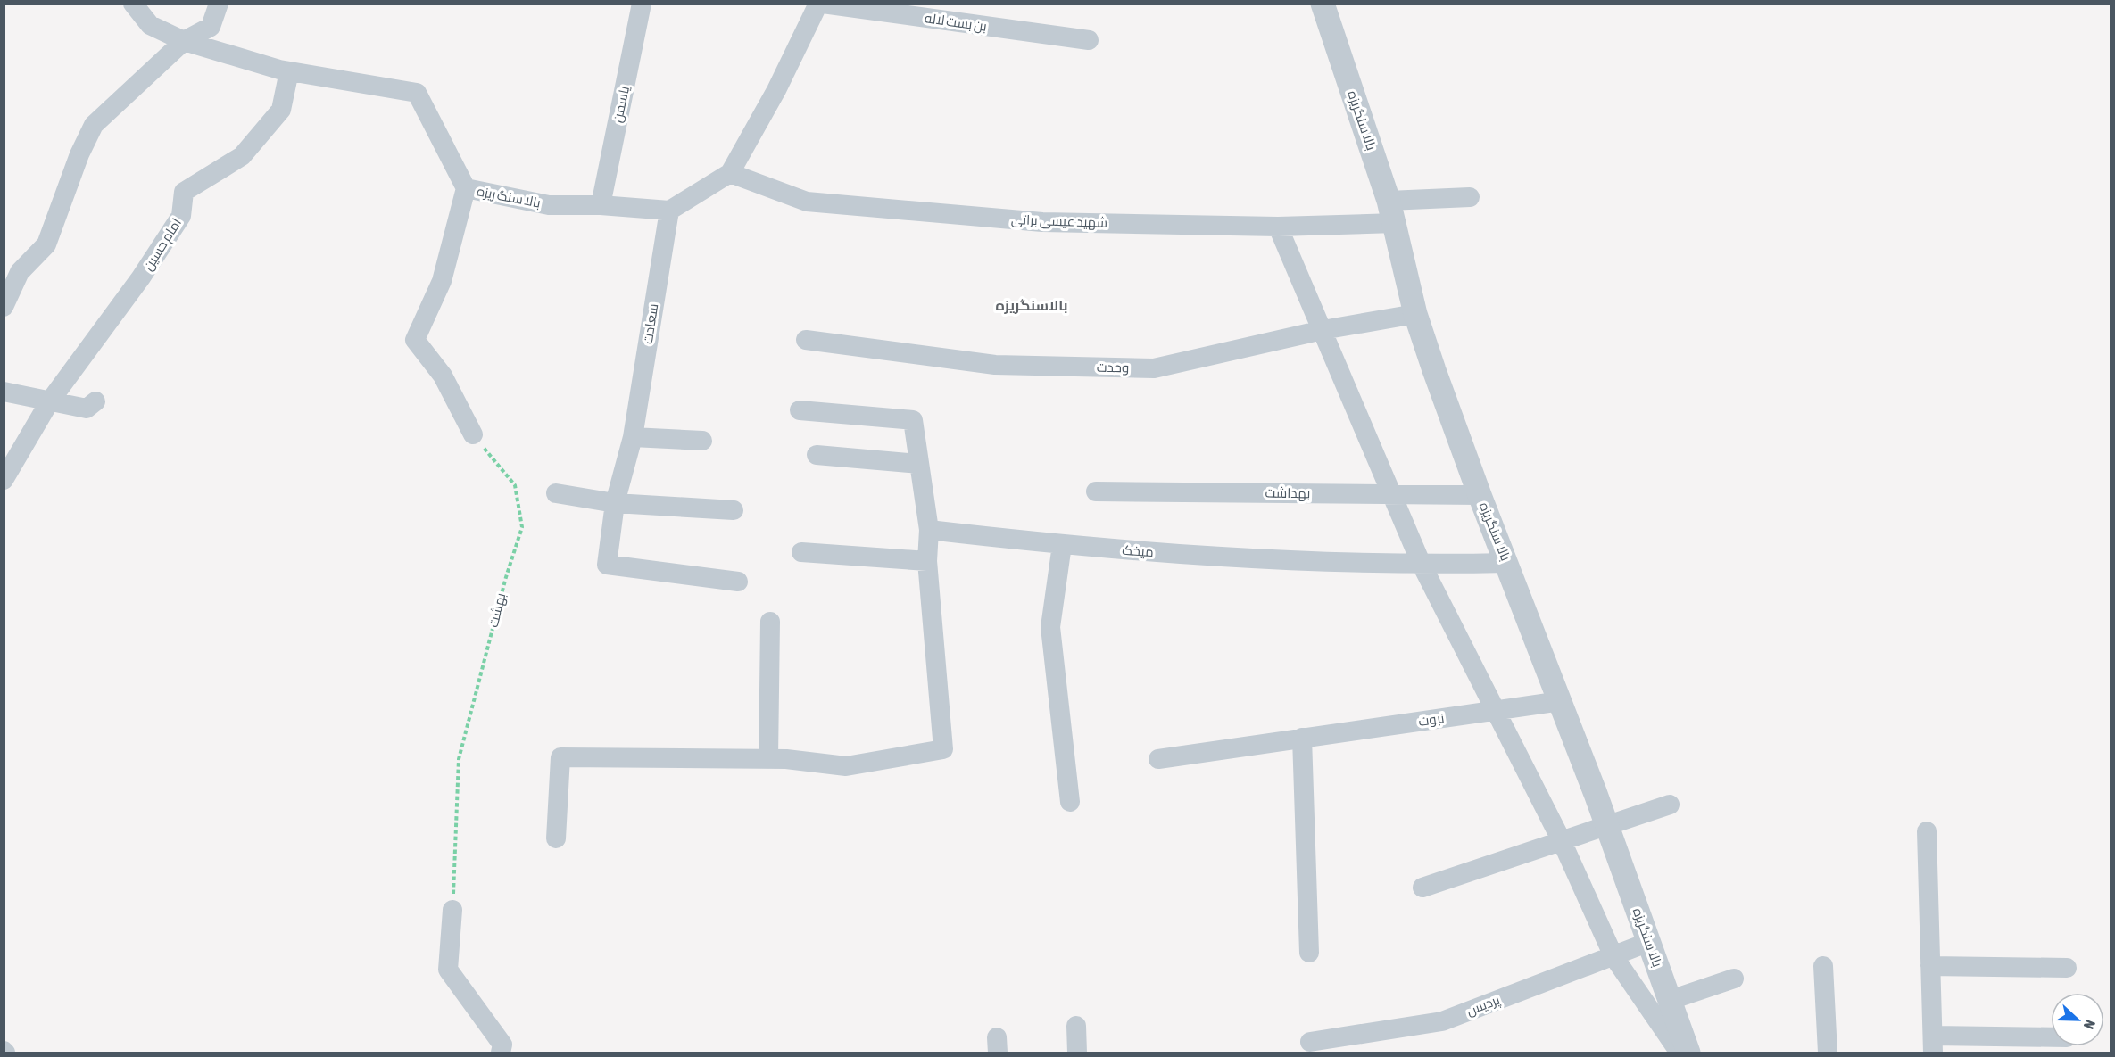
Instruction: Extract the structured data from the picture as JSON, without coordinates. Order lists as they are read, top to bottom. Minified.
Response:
{"streets":{"street":["بن بست لاله","یاسمن","بالا سنگریزه","بالا سنگ ریزه","شهید عیسی براتی","امام حسین","سعادت","وحدت","بهداشت","میخک","نبوت","پردیس"],"path":["بهشت"]},"crossings":[["یاسمن","بالا سنگ ریزه"],["بالا سنگریزه","شهید عیسی براتی"],["بالا سنگریزه","وحدت"],["بالا سنگریزه","بهداشت"],["بالا سنگریزه","میخک"],["بالا سنگریزه","نبوت"],["بالا سنگریزه","پردیس"],["بالا سنگ ریزه","امام حسین"],["بالا سنگ ریزه","سعادت"]],"districts":["بالاسنگریزه"],"north":"right"}
